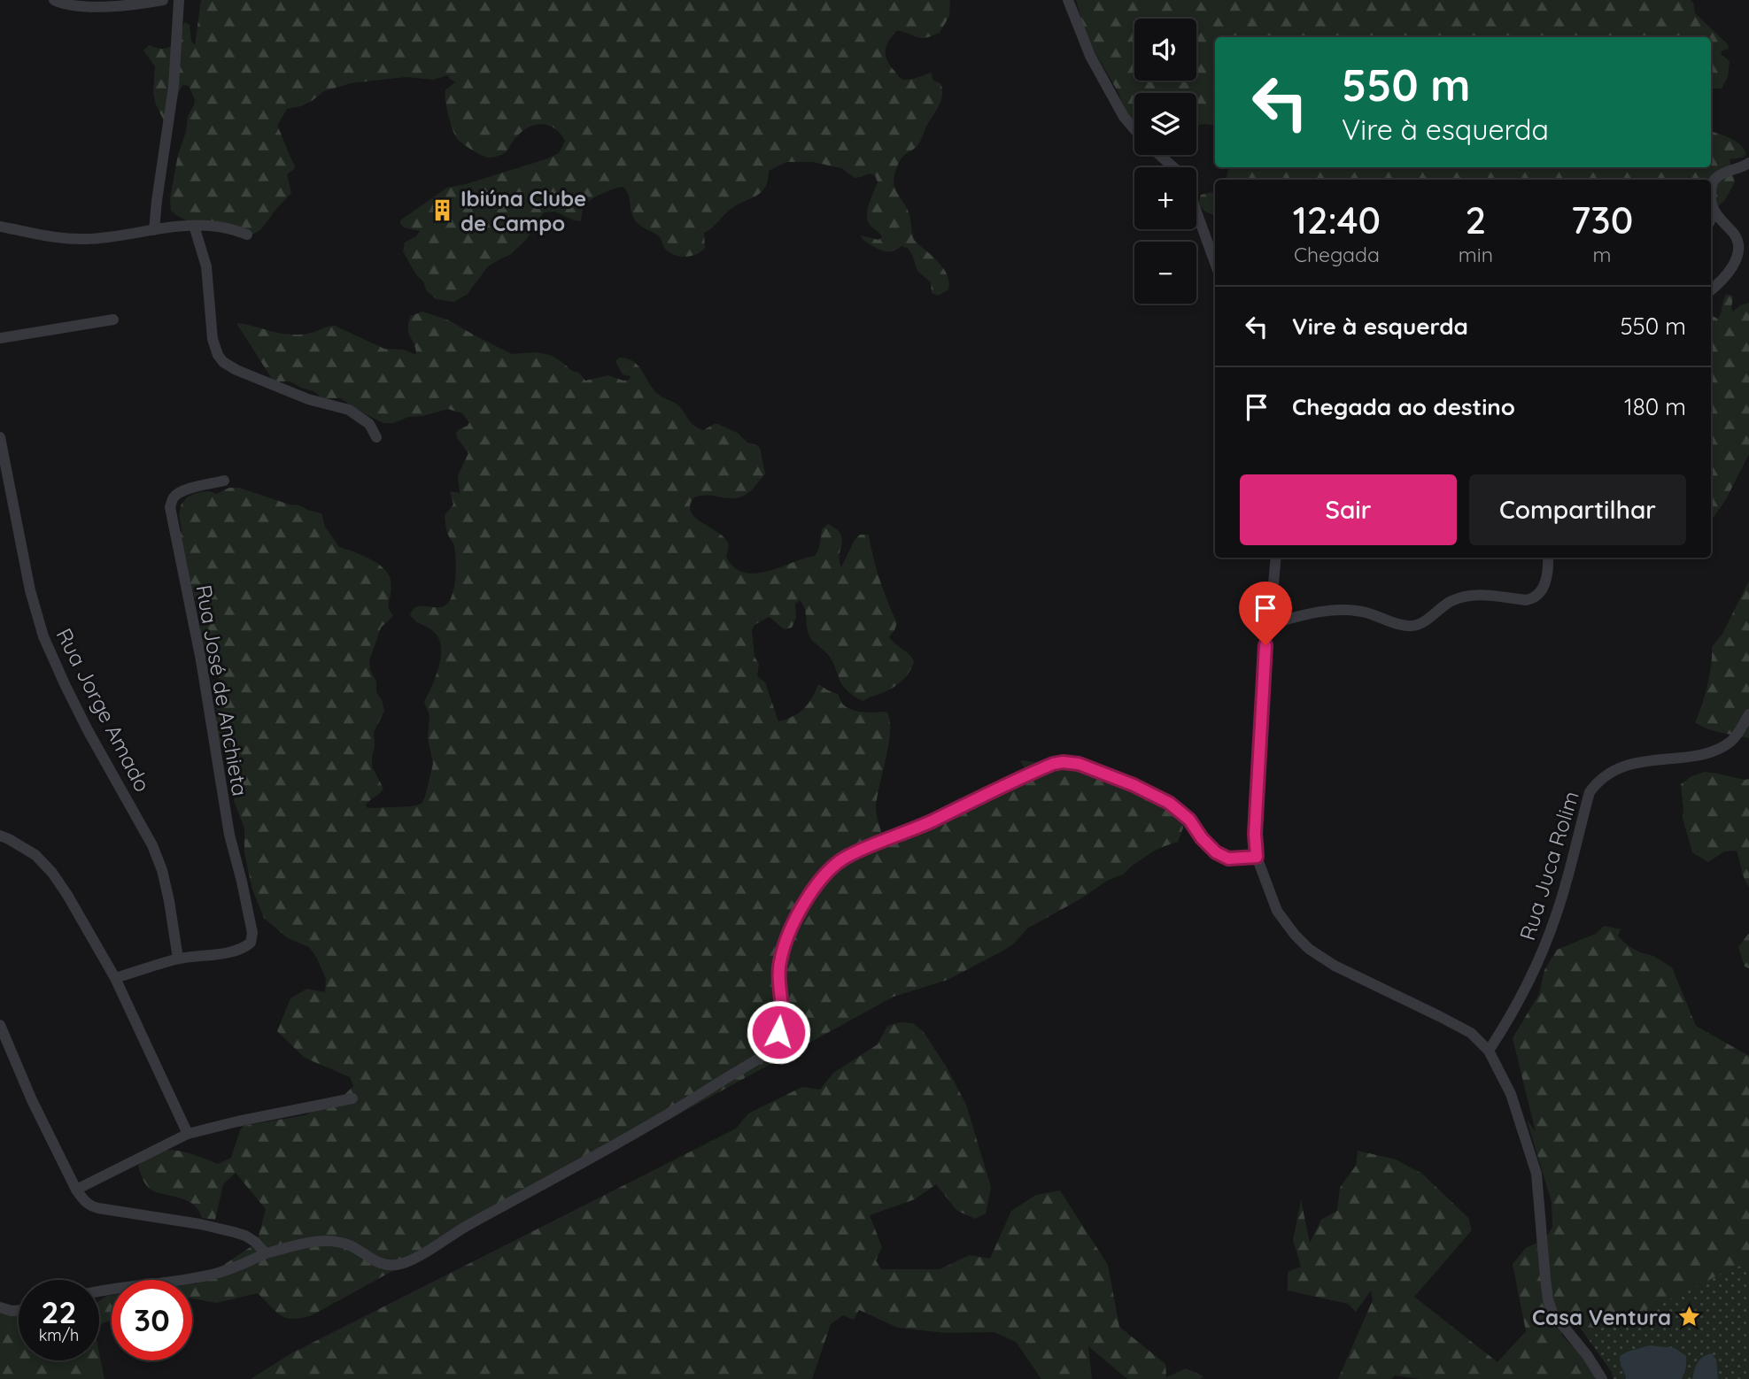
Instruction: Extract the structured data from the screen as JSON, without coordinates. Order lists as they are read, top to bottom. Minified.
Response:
{"streets":{"street":["Rua José de Anchieta","Rua Jorge Amado","Rua Juca Rolim"]},"crossings":[["Rua José de Anchieta","Rua Jorge Amado"]],"places":{"building":["Ibiúna Clube de Campo"],"place":["Casa Ventura"]},"page":{"map_buttons":["+","−"],"turn":["550 m","Vire à esquerda"],"eta":["12:40","Chegada","2","min","730","m"],"list":[{"name":"Vire à esquerda","value":"550 m"},{"name":"Chegada ao destino","value":"180 m"}],"buttons":["Sair","Compartilhar"],"speed":"22 km/h","limit":"30"}}
